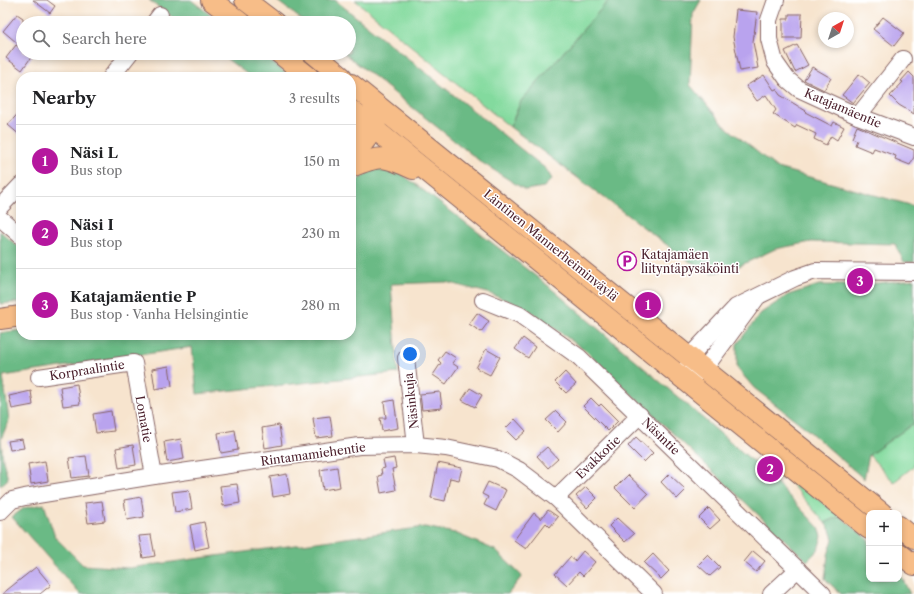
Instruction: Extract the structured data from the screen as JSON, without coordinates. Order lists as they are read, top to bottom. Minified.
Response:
{"streets":{"main road":["Läntinen Mannerheiminväylä"],"street":["Katajamäentie","Korpraalintie","Näsinkuja","Lomatie","Näsintie","Rintamamiehentie","Evakkotie"]},"crossings":[["Korpraalintie","Lomatie"],["Näsinkuja","Rintamamiehentie"],["Lomatie","Rintamamiehentie"],["Näsintie","Evakkotie"],["Rintamamiehentie","Evakkotie"]],"places":{"parking":["Katajamäen liityntäpysäköinti"]},"north":"top right","page":{"search":"Search here","heading":["Nearby","3 results"],"list":[{"mark":"1","name":"Näsi L","note":"Bus stop","value":"150 m"},{"mark":"2","name":"Näsi I","note":"Bus stop","value":"230 m"},{"mark":"3","name":"Katajamäentie P","note":"Bus stop · Vanha Helsingintie","value":"280 m"}],"pins":["3","1","2"],"map_buttons":["+","−"]}}
